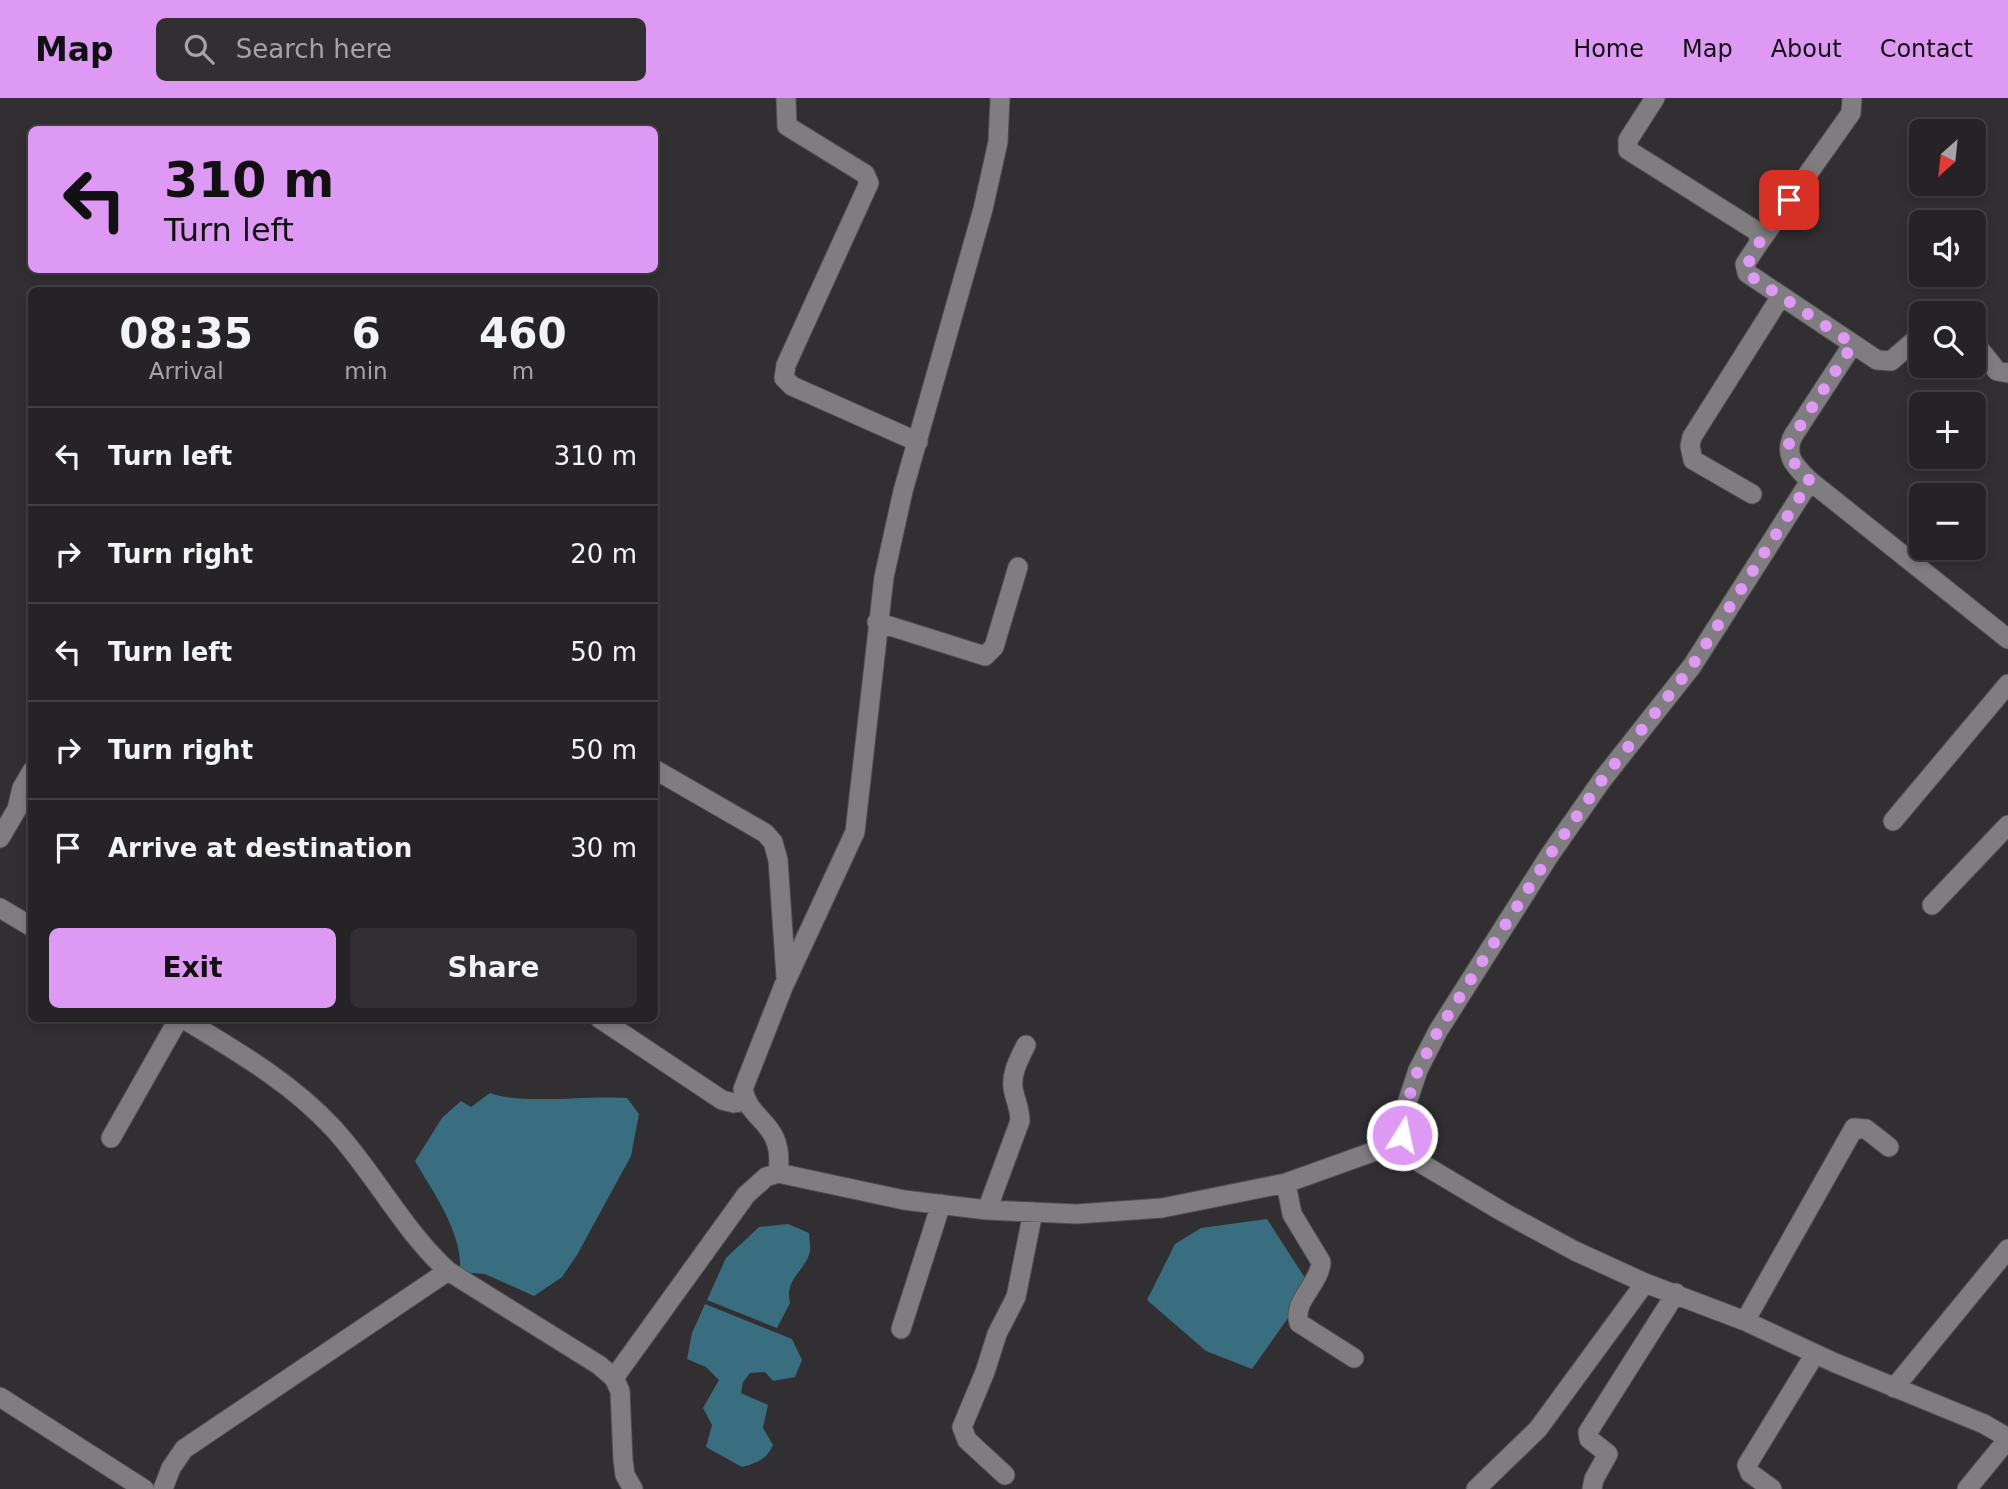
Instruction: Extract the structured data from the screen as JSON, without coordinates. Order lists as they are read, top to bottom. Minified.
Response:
{"north":"bottom left","page":{"header":"Map","search":"Search here","nav":["Home","Map","About","Contact"],"map_buttons":["+","−"],"turn":["310 m","Turn left"],"eta":["08:35","Arrival","6","min","460","m"],"list":[{"name":"Turn left","value":"310 m"},{"name":"Turn right","value":"20 m"},{"name":"Turn left","value":"50 m"},{"name":"Turn right","value":"50 m"},{"name":"Arrive at destination","value":"30 m"}],"buttons":["Exit","Share"]}}
